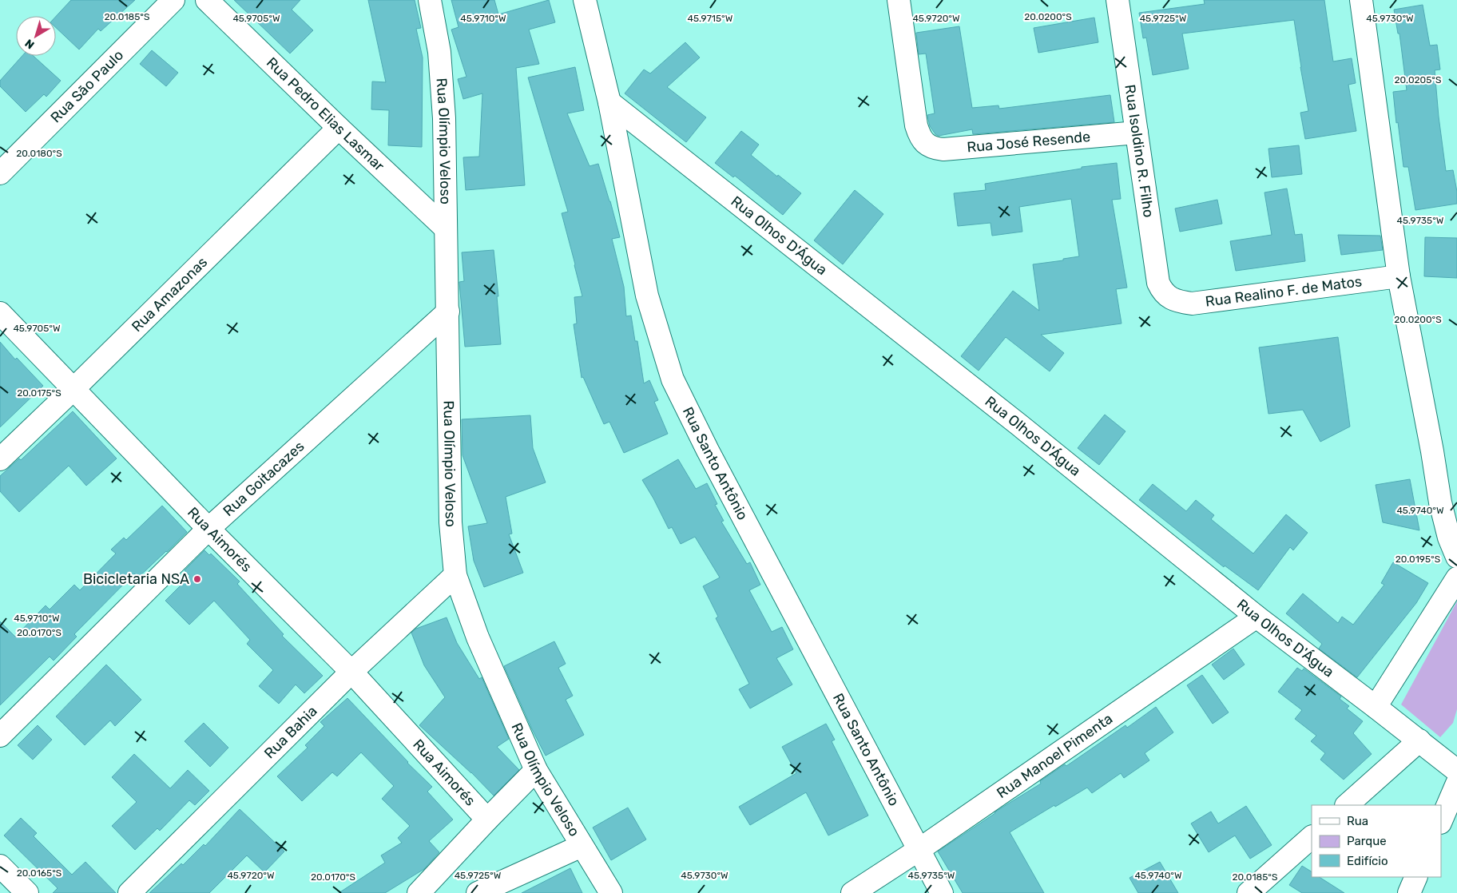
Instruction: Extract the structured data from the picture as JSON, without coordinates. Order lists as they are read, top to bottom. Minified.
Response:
{"streets":{"street":["Rua São Paulo","Rua Pedro Elias Lasmar","Rua Olímpio Veloso","Rua José Resende","Rua Isoldino R. Filho","Rua Olhos D'Água","Rua Realino F. de Matos","Rua Amazonas","Rua Santo Antônio","Rua Goitacazes","Rua Aimorés","Rua Bahia","Rua Manoel Pimenta"]},"crossings":[["Rua Pedro Elias Lasmar","Rua Olímpio Veloso"],["Rua Pedro Elias Lasmar","Rua Amazonas"],["Rua Olímpio Veloso","Rua Goitacazes"],["Rua Olímpio Veloso","Rua Bahia"],["Rua José Resende","Rua Isoldino R. Filho"],["Rua Isoldino R. Filho","Rua Realino F. de Matos"],["Rua Olhos D'Água","Rua Santo Antônio"],["Rua Olhos D'Água","Rua Manoel Pimenta"],["Rua Amazonas","Rua Aimorés"],["Rua Santo Antônio","Rua Manoel Pimenta"],["Rua Goitacazes","Rua Aimorés"],["Rua Aimorés","Rua Bahia"]],"places":["Bicicletaria NSA"],"legend":["Rua","Parque","Edifício"],"north":"bottom left","coordinates":["20.0185°S","20.0200°S","45.9705°W","45.9710°W","45.9715°W","45.9720°W","45.9725°W","45.9730°W","20.0205°S","20.0180°S","45.9735°W","20.0175°S","45.9740°W","20.0195°S","20.0170°S","20.0165°S"]}
